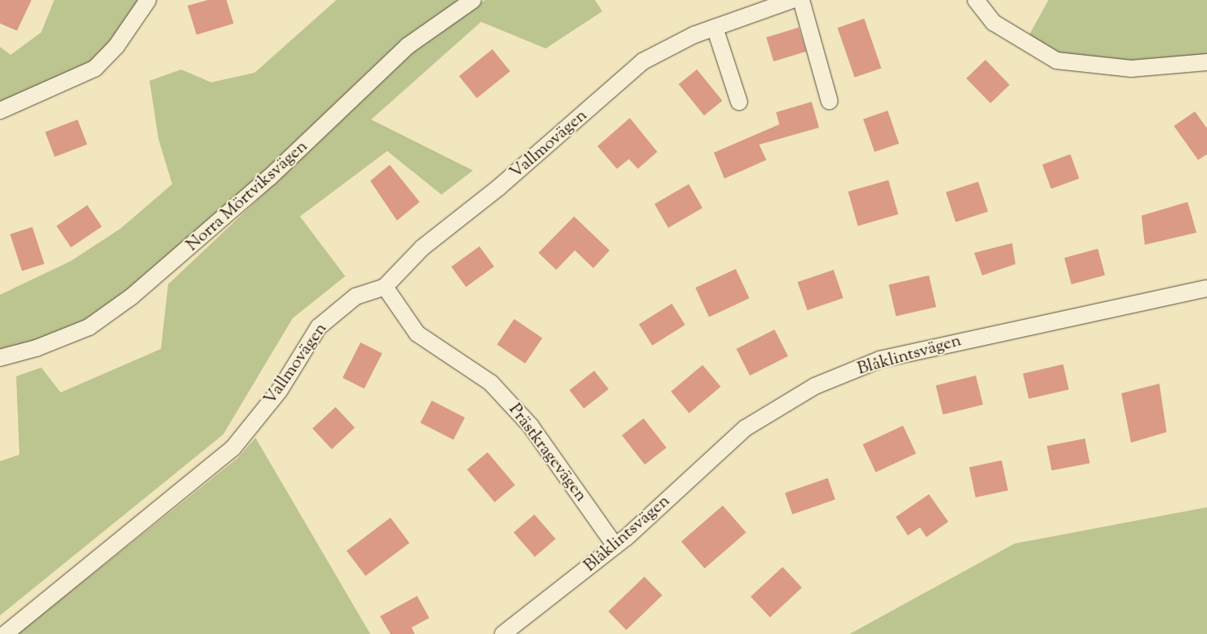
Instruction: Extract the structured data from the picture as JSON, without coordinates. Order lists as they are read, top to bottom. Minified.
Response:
{"streets":{"street":["Vallmovägen","Norra Mörtviksvägen","Blåklintsvägen","Prästkragevägen"]},"crossings":[["Vallmovägen","Prästkragevägen"],["Blåklintsvägen","Prästkragevägen"]]}
